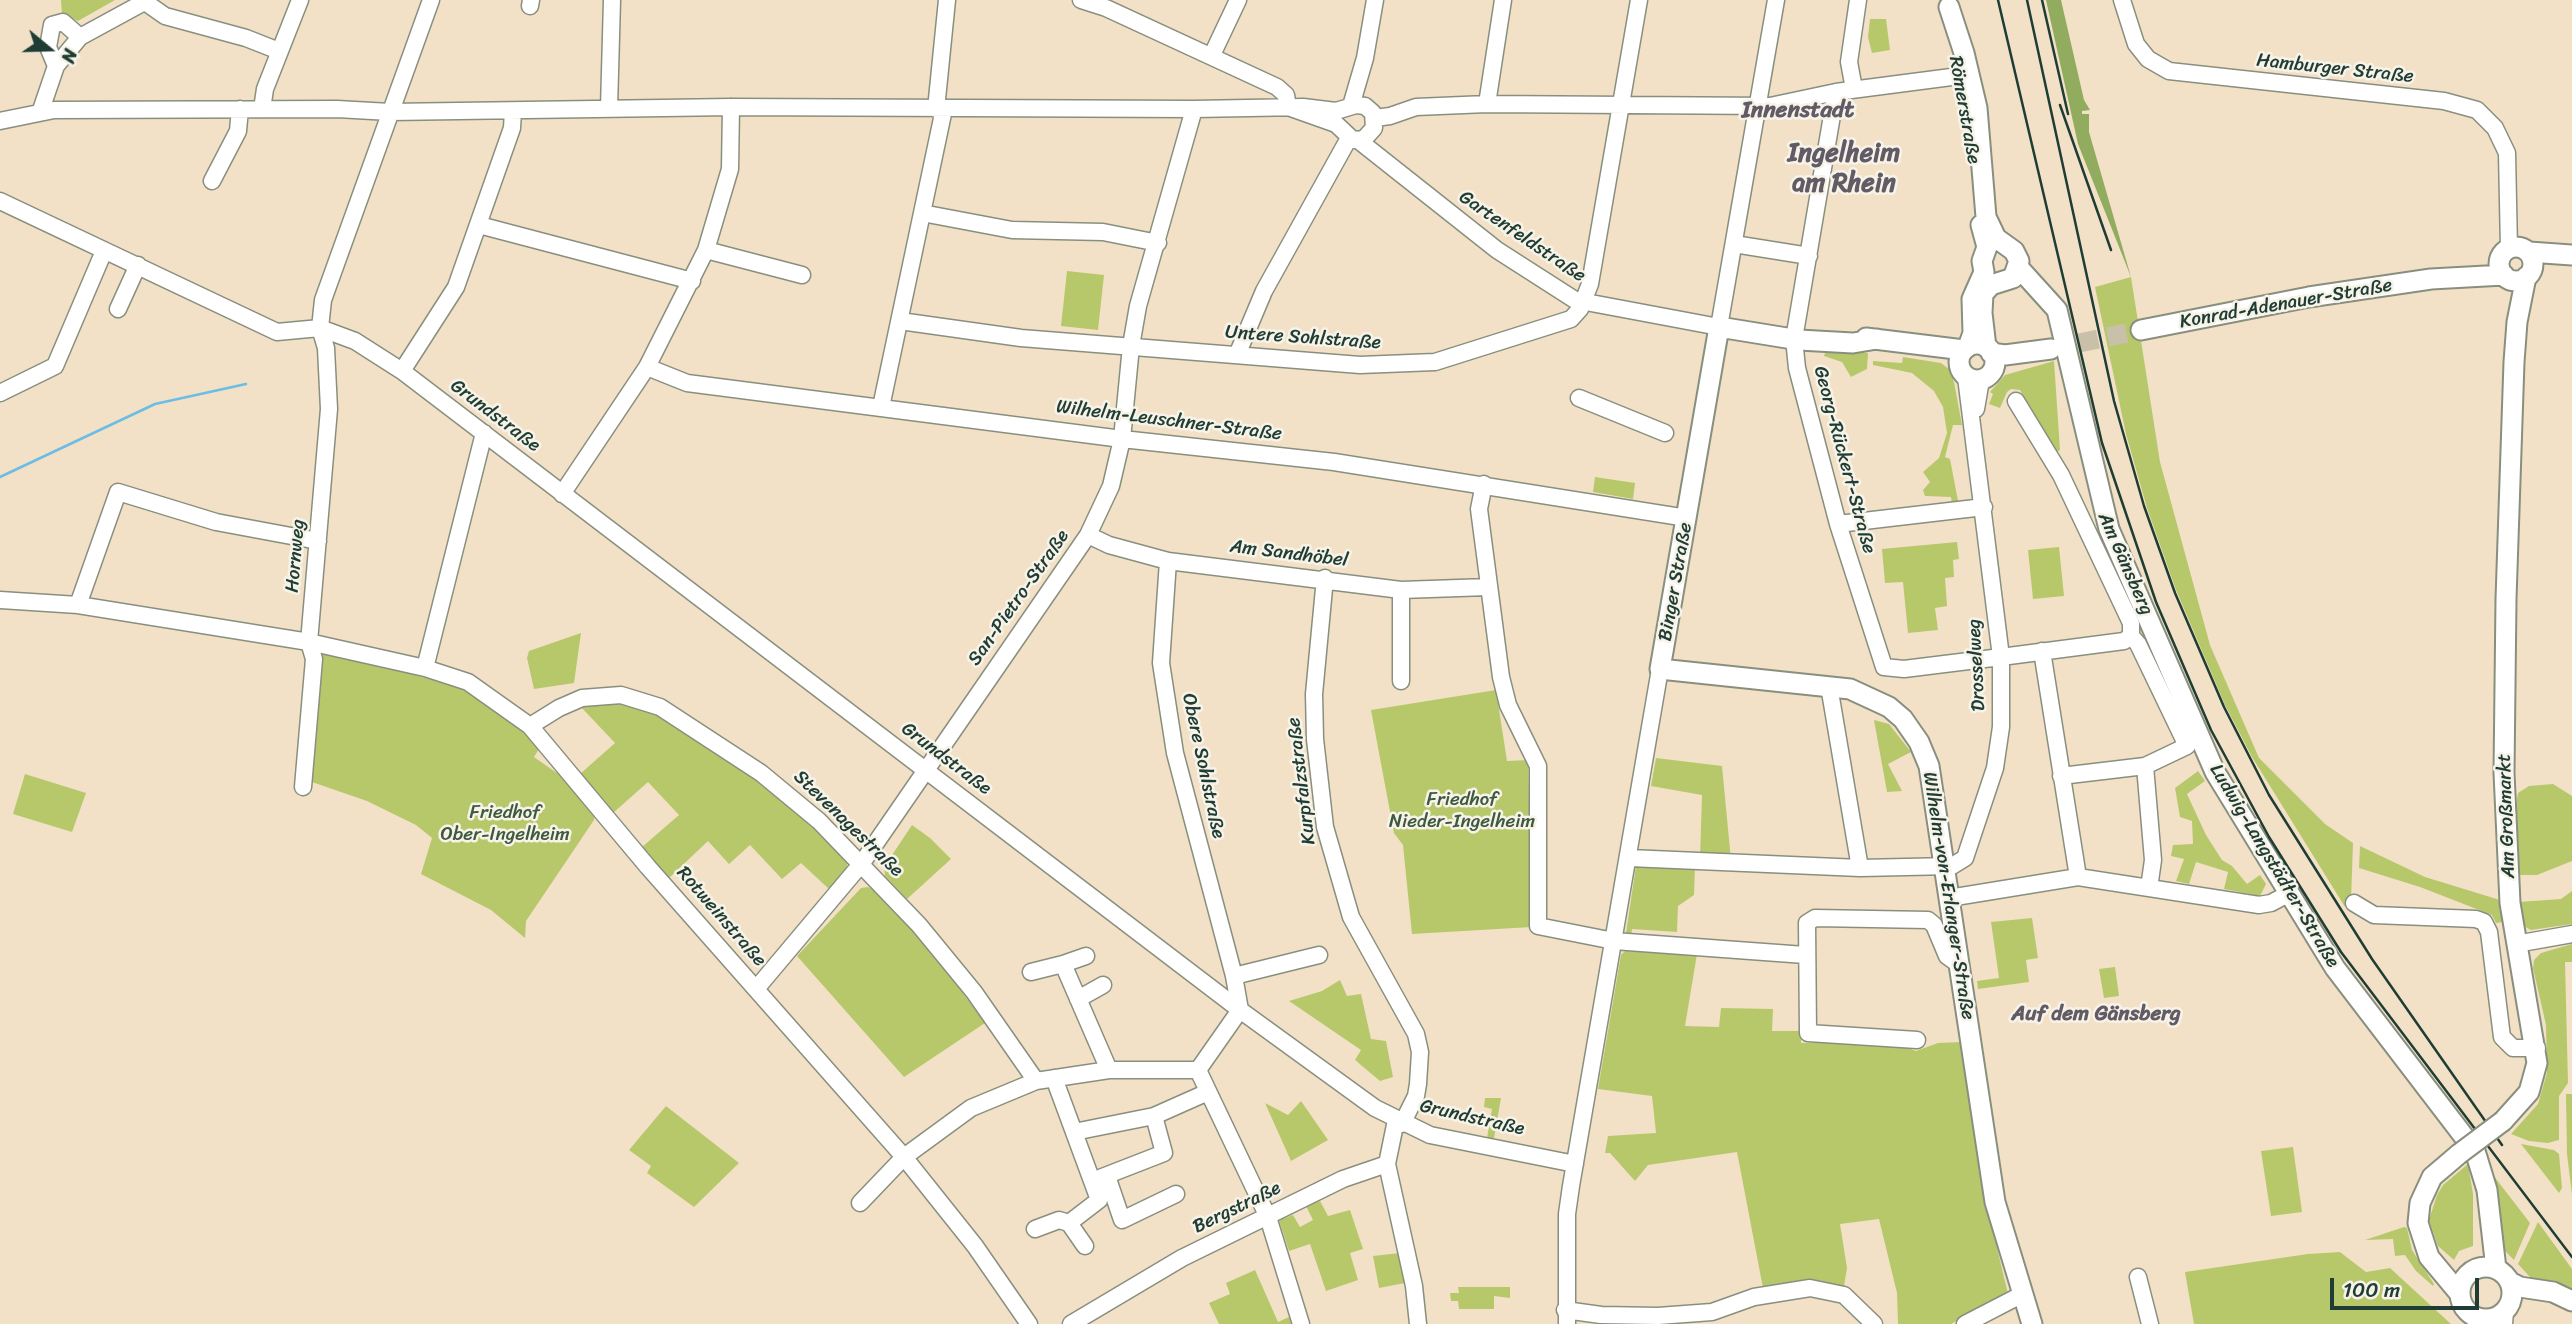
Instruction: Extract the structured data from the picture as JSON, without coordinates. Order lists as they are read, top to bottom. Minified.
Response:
{"streets":{"main road":["Römerstraße","Konrad-Adenauer-Straße","Binger Straße","Am Großmarkt","Ludwig-Langstädter-Straße","Wilhelm-von-Erlanger-Straße"],"street":["Hamburger Straße","Gartenfeldstraße","Untere Sohlstraße","Grundstraße","Wilhelm-Leuschner-Straße","Georg-Rückert-Straße","Am Sandhöbel","Hornweg","Am Gänsberg","San-Pietro-Straße","Drosselweg","Obere Sohlstraße","Kurpfalzstraße","Stevenagestraße","Rotweinstraße","Bergstraße"]},"crossings":[["Hamburger Straße","Konrad-Adenauer-Straße"],["Hamburger Straße","Am Großmarkt"],["Römerstraße","Ludwig-Langstädter-Straße"],["Gartenfeldstraße","Untere Sohlstraße"],["Gartenfeldstraße","Binger Straße"],["Konrad-Adenauer-Straße","Am Großmarkt"],["Untere Sohlstraße","San-Pietro-Straße"],["Grundstraße","Hornweg"],["Grundstraße","Binger Straße"],["Grundstraße","San-Pietro-Straße"],["Grundstraße","Obere Sohlstraße"],["Grundstraße","Kurpfalzstraße"],["Wilhelm-Leuschner-Straße","Binger Straße"],["Wilhelm-Leuschner-Straße","San-Pietro-Straße"],["Georg-Rückert-Straße","Drosselweg"],["Am Sandhöbel","San-Pietro-Straße"],["Am Sandhöbel","Obere Sohlstraße"],["Am Sandhöbel","Kurpfalzstraße"],["Hornweg","Rotweinstraße"],["Binger Straße","Wilhelm-von-Erlanger-Straße"],["San-Pietro-Straße","Stevenagestraße"],["San-Pietro-Straße","Rotweinstraße"],["Drosselweg","Wilhelm-von-Erlanger-Straße"],["Am Großmarkt","Ludwig-Langstädter-Straße"],["Stevenagestraße","Rotweinstraße"]],"districts":["Innenstadt","Ingelheim am Rhein","Auf dem Gänsberg"],"parks":["Friedhof Nieder-Ingelheim","Friedhof Ober-Ingelheim"],"scale_bar":"100 m","north":"right"}
